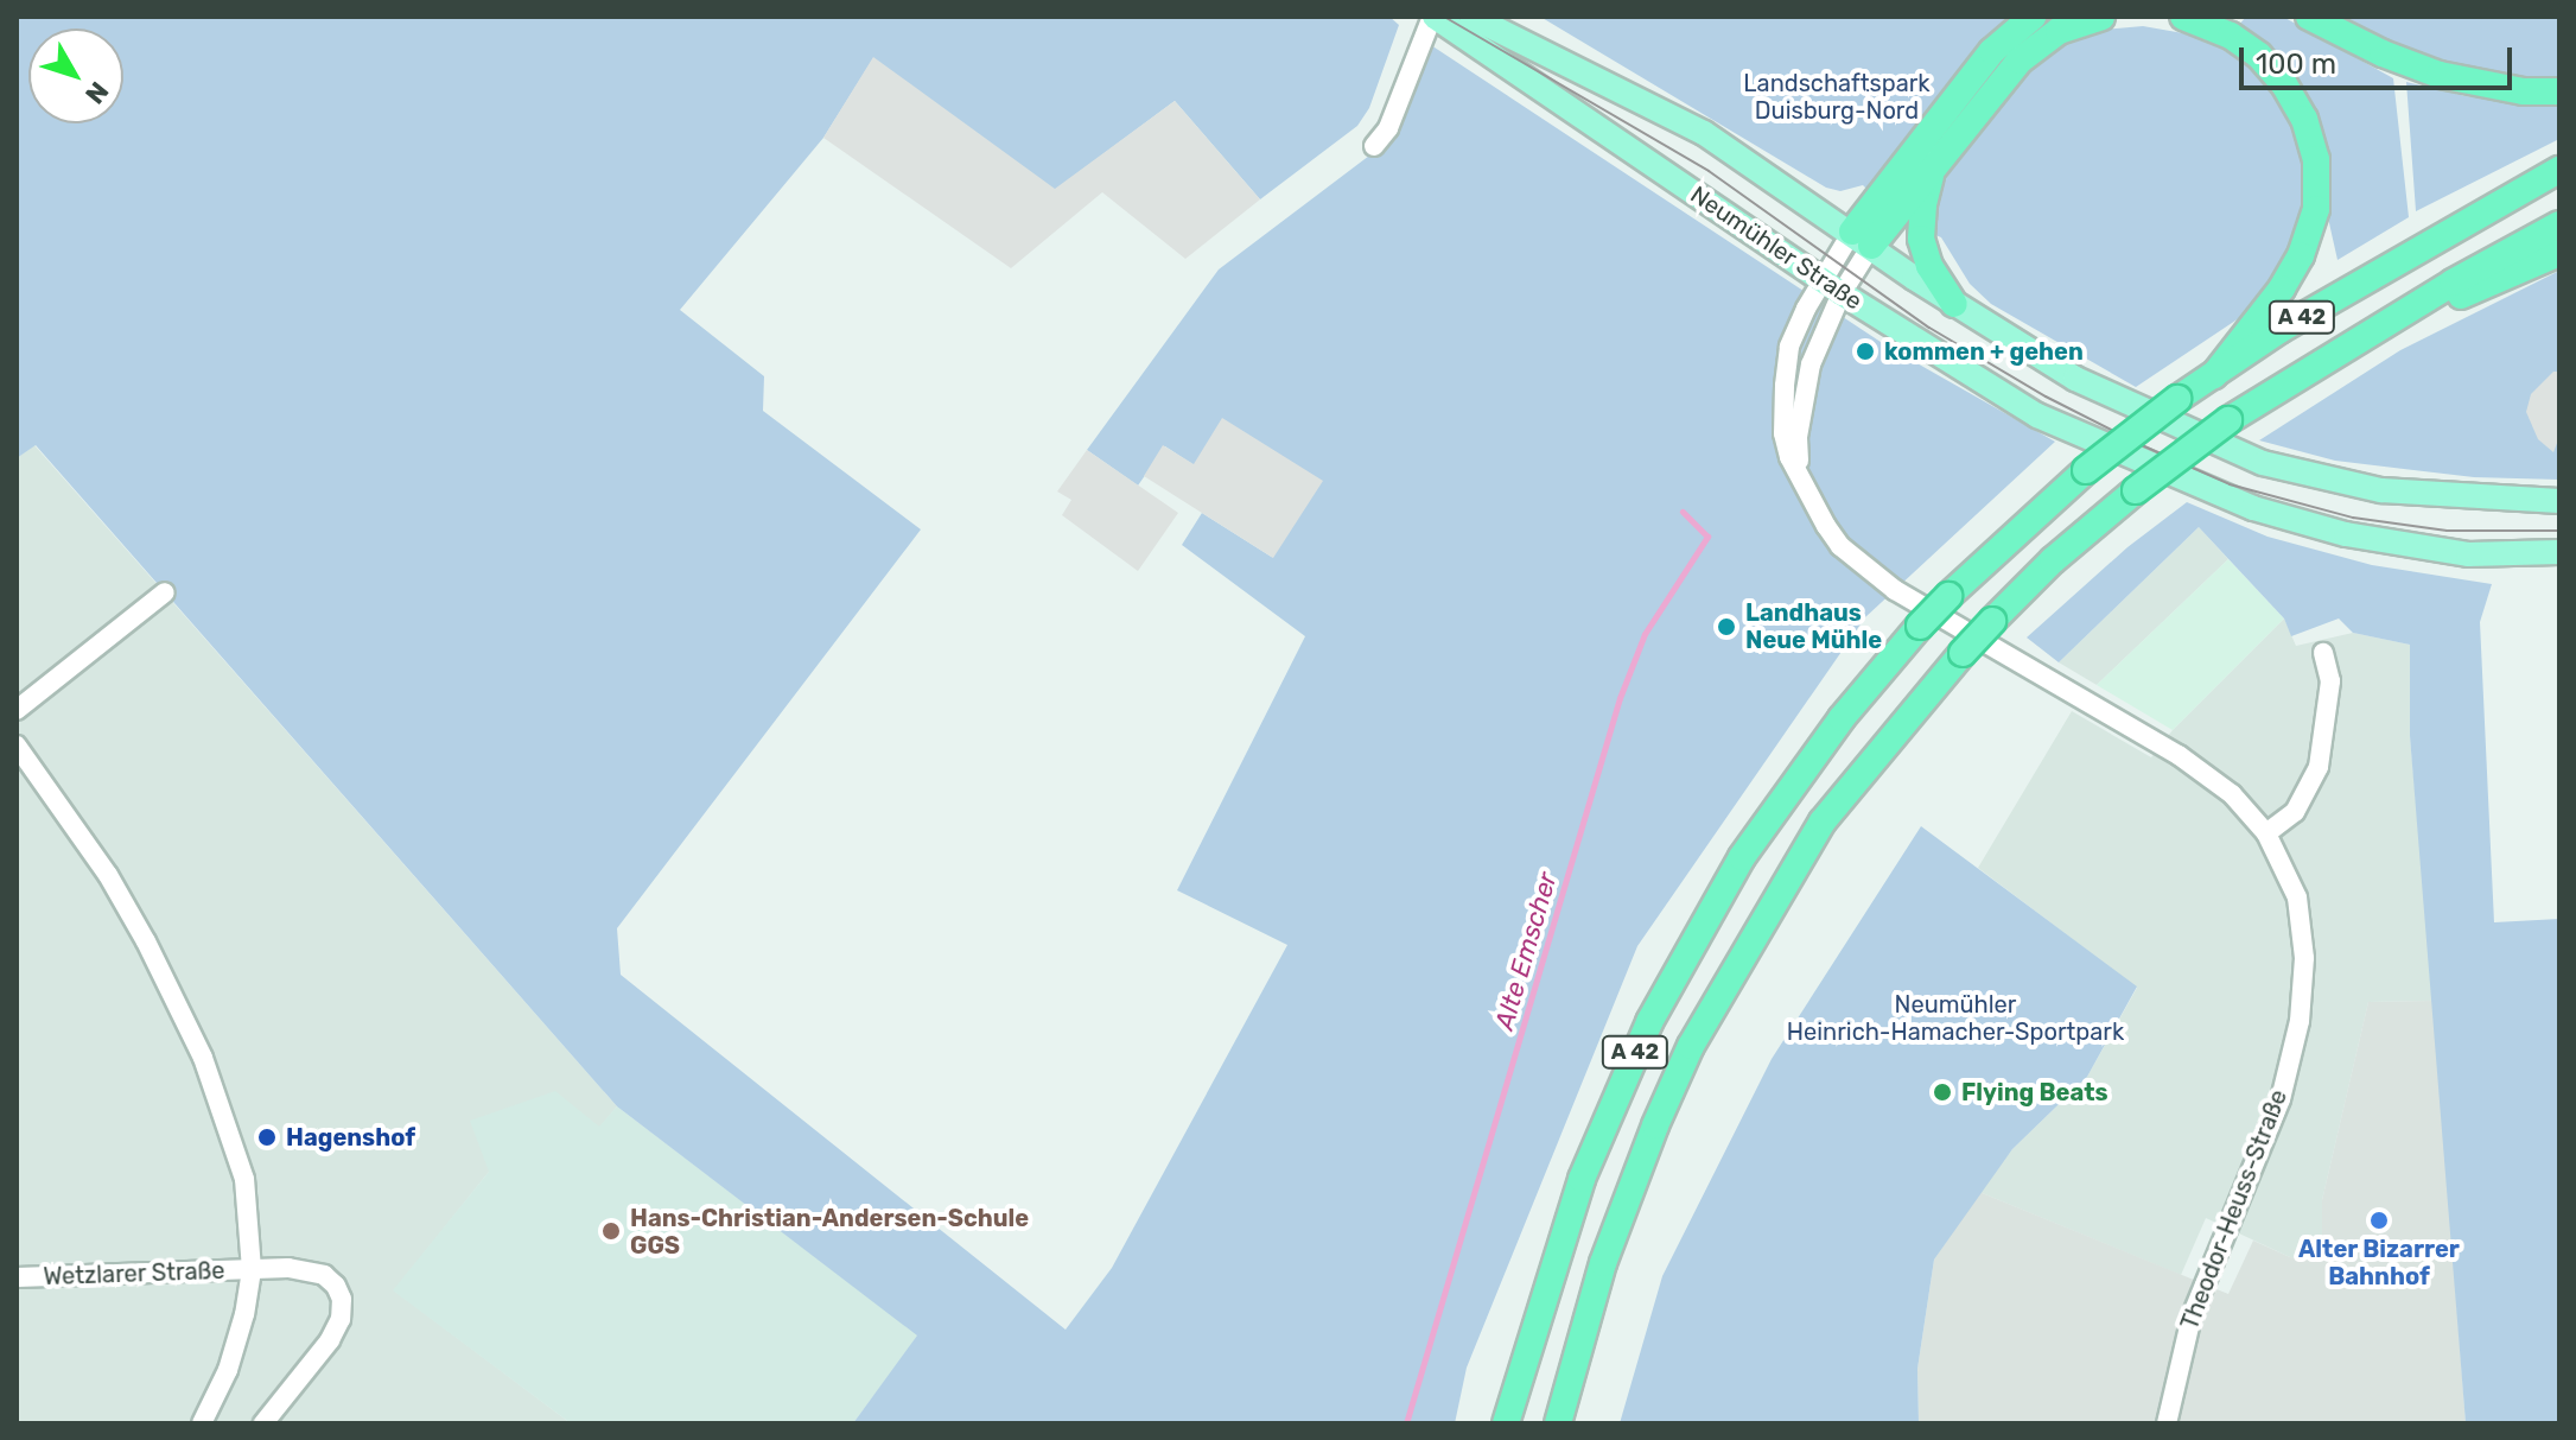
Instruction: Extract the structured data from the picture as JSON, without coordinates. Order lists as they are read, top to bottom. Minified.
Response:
{"streets":{"highway":["A 42"],"main road":["Neumühler Straße"],"street":["Theodor-Heuss-Straße","Wetzlarer Straße"]},"crossings":[["Neumühler Straße","Theodor-Heuss-Straße"]],"water":["Alte Emscher"],"parks":["Landschaftspark Duisburg-Nord","Neumühler Heinrich-Hamacher-Sportpark"],"places":["kommen + gehen","Landhaus Neue Mühle","Flying Beats","Hagenshof","Alter Bizarrer Bahnhof","Hans-Christian-Andersen-Schule GGS"],"scale_bar":"100 m","north":"bottom right"}
